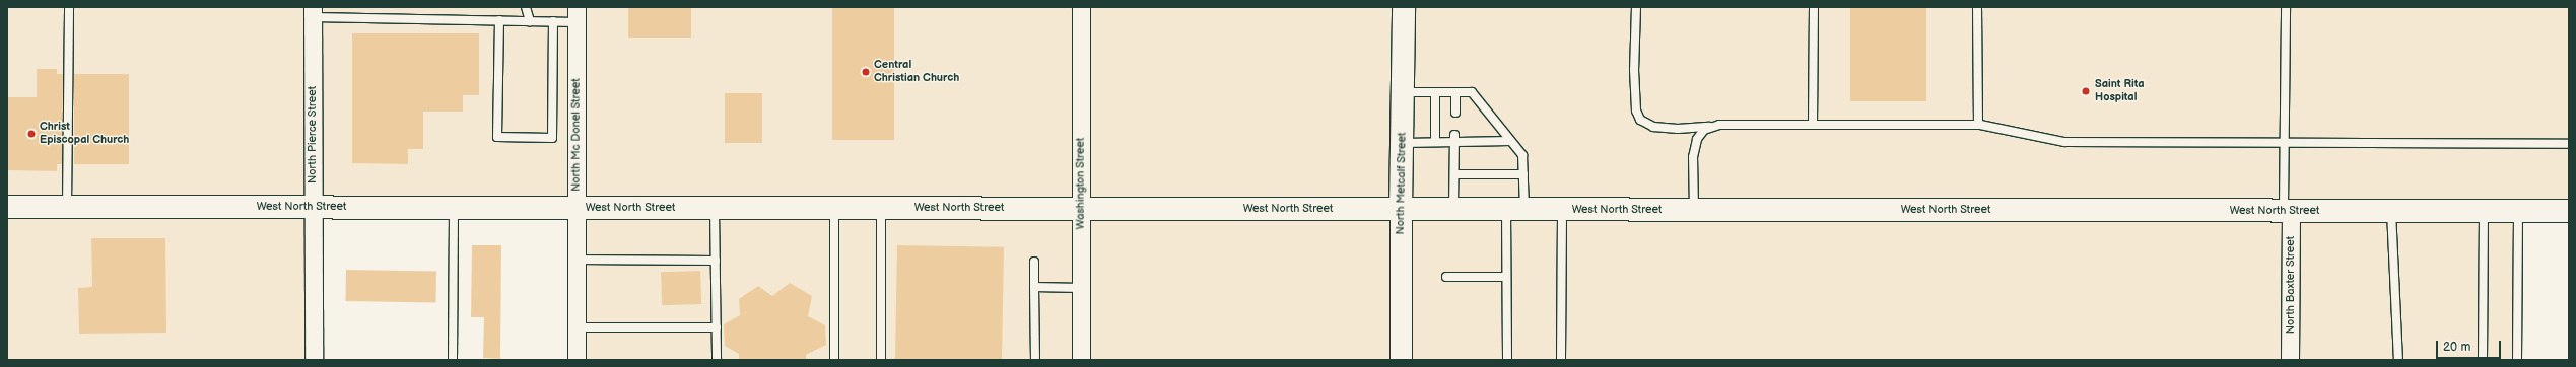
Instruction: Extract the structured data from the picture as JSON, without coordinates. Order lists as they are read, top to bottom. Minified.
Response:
{"streets":{"main road":["North Metcalf Street","West North Street"],"street":["North Pierce Street","North Mc Donel Street","Washington Street","North Baxter Street"]},"crossings":[["North Pierce Street","West North Street"],["North Mc Donel Street","West North Street"],["Washington Street","West North Street"],["North Metcalf Street","West North Street"],["West North Street","North Baxter Street"]],"places":["Central Christian Church","Saint Rita Hospital","Christ Episcopal Church"],"scale_bar":"20 m"}
